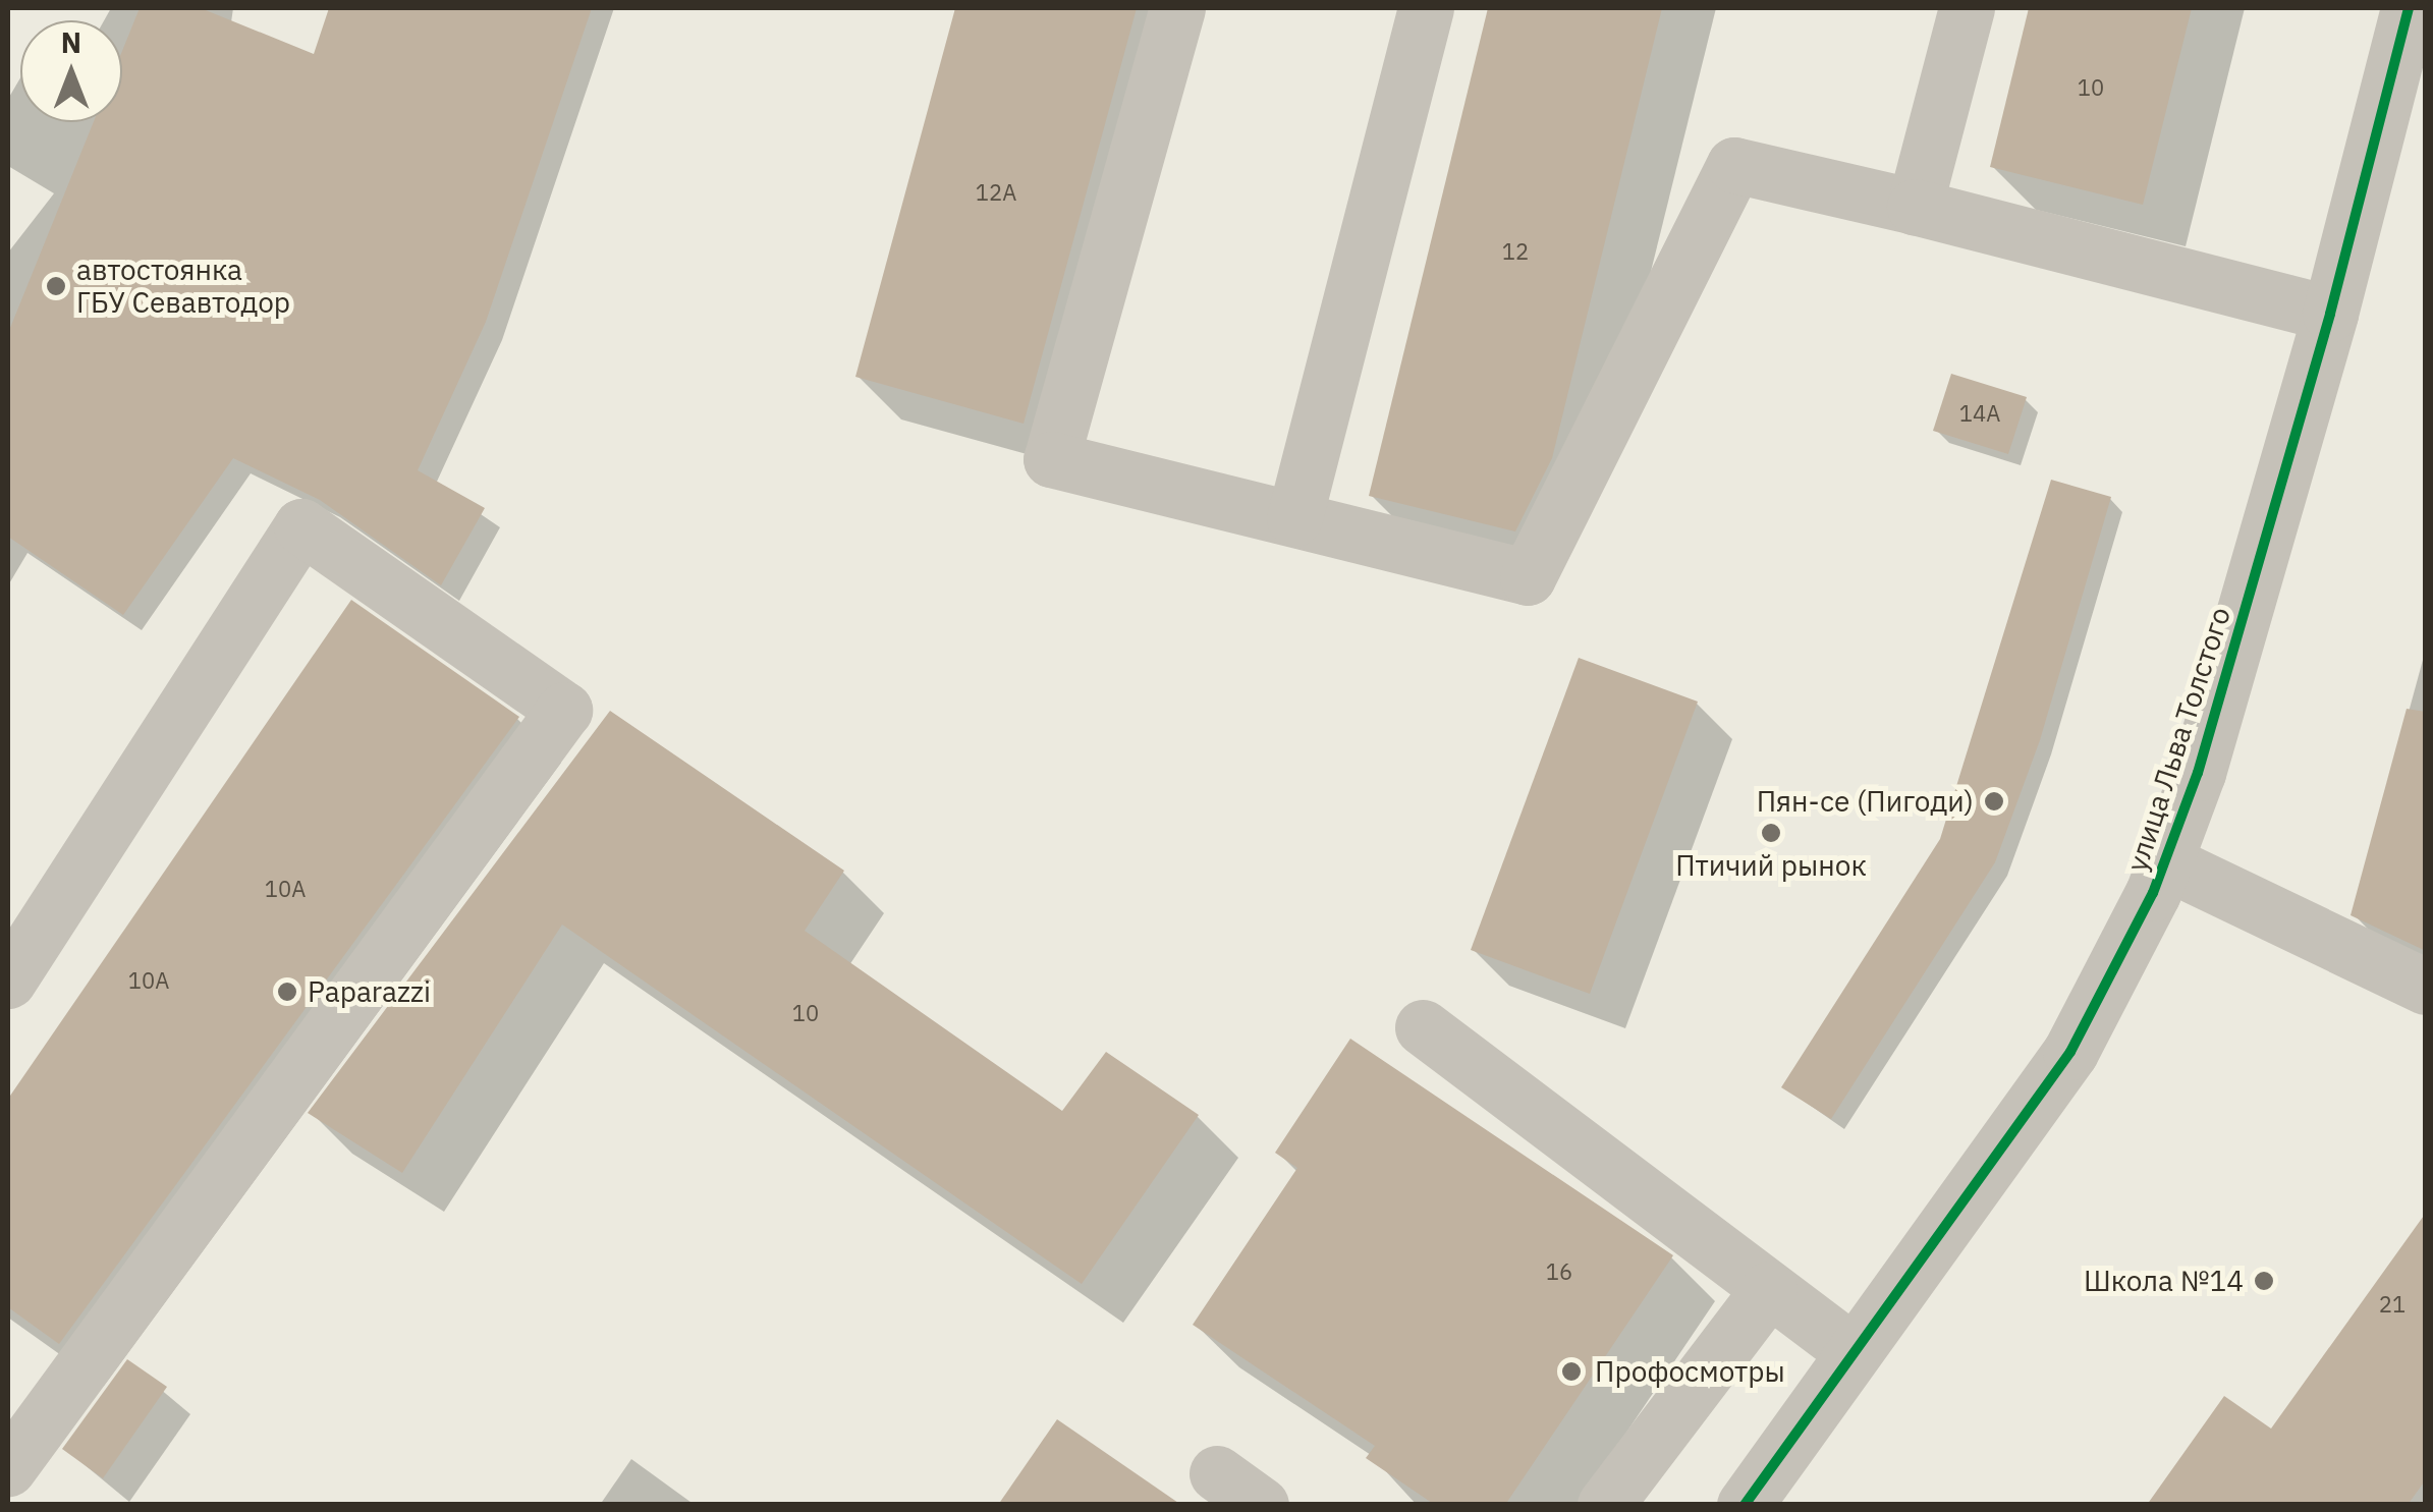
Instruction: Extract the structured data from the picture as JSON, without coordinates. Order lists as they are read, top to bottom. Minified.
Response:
{"streets":{"street":["улица Льва Толстого"]},"places":["автостоянка ГБУ Севавтодор","Пян-се (Пигоди)","Птичий рынок","Paparazzi","Школа №14","Профосмотры"],"house_numbers":["10","12А","12","14А","10А","10А","10","16","21"],"north":"top"}
